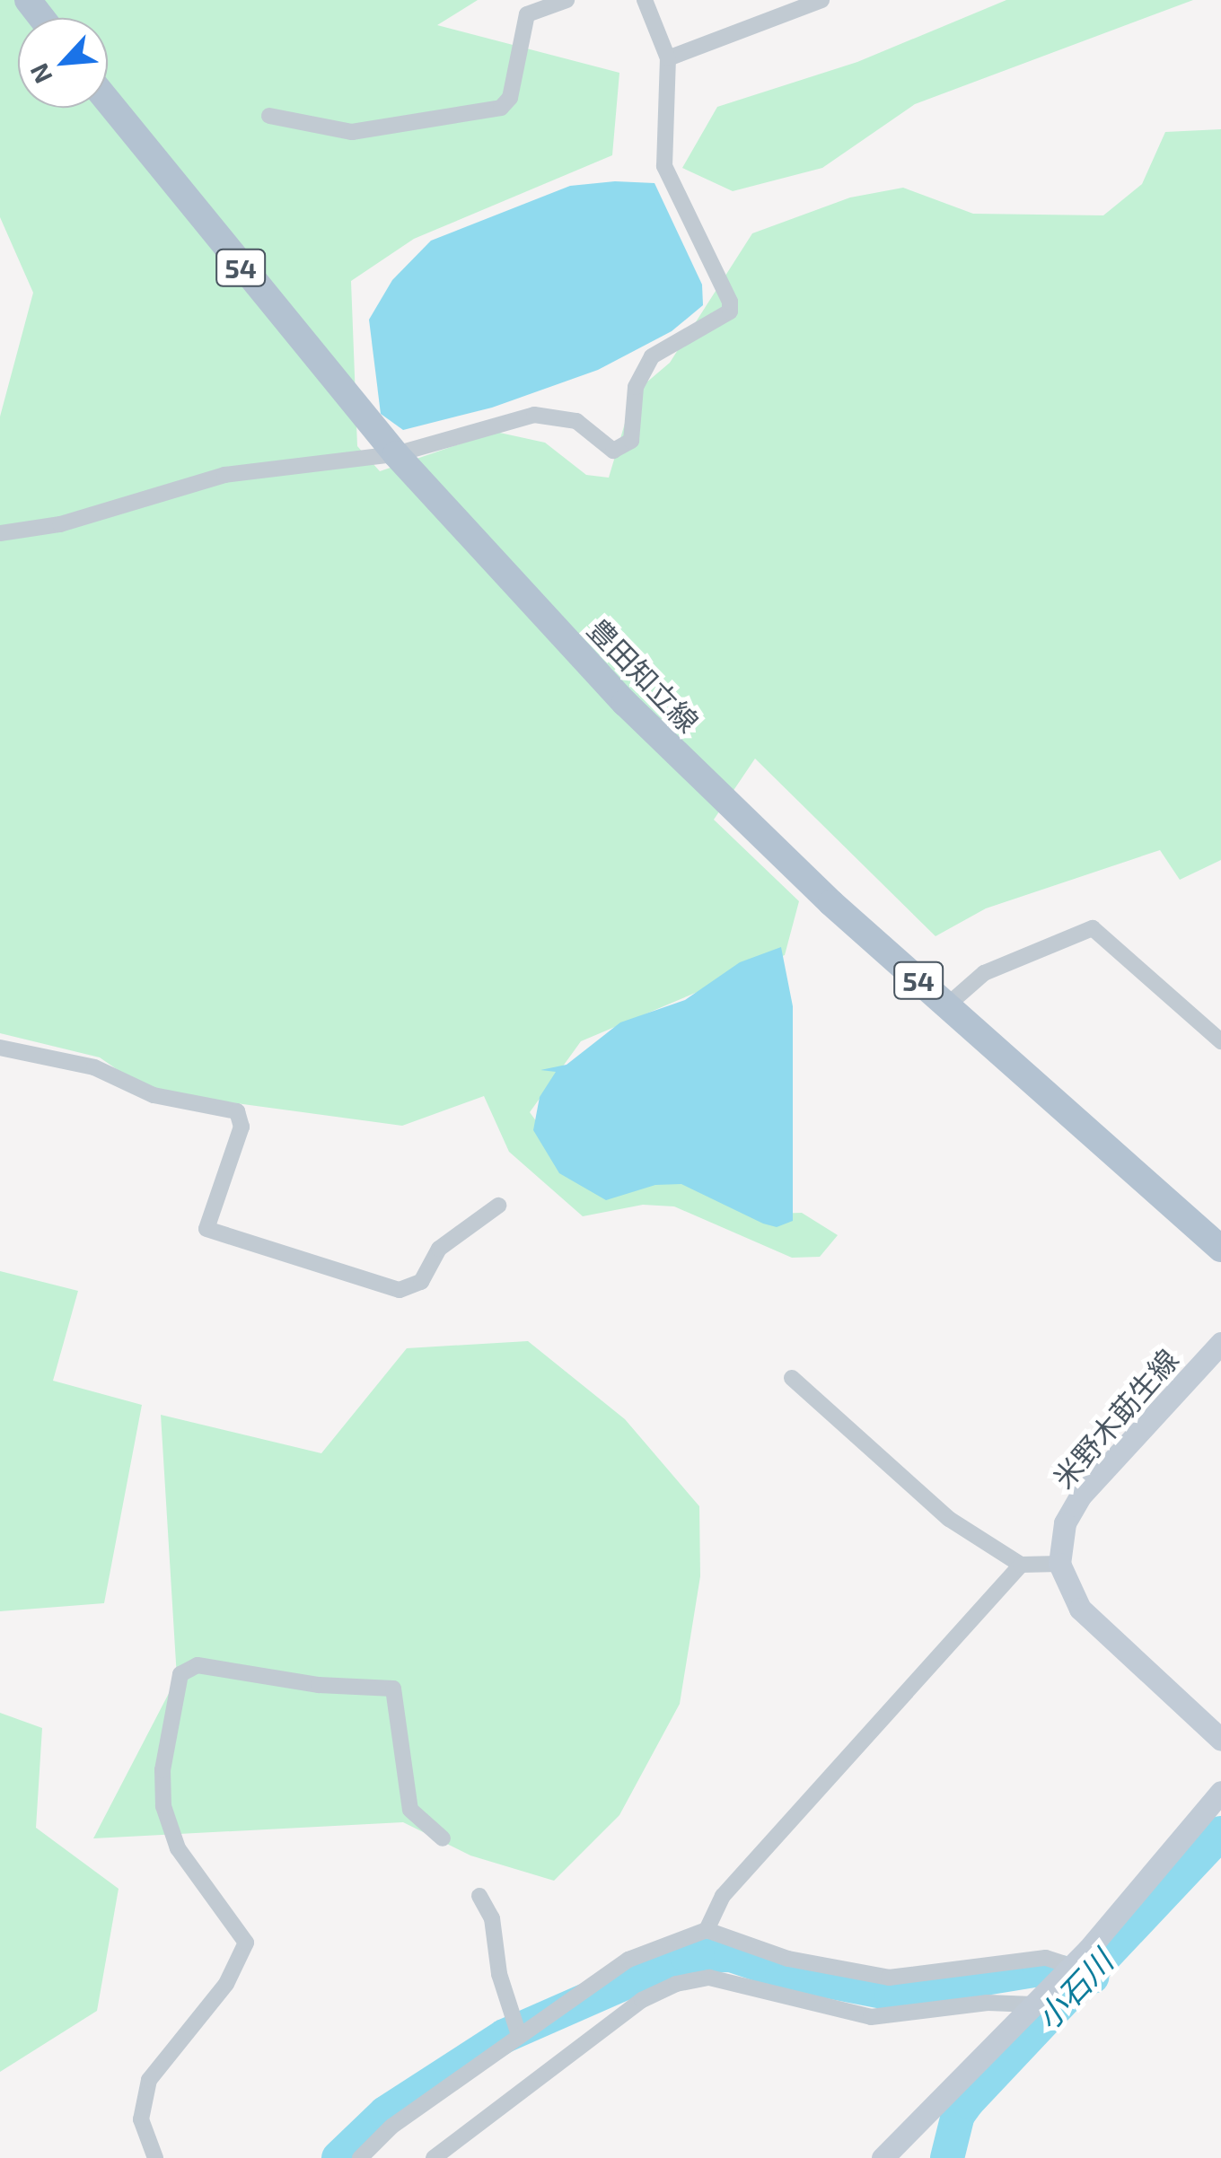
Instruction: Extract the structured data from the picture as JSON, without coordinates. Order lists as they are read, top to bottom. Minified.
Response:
{"streets":{"main road":["54","豊田知立線","米野木莇生線"]},"water":["小石川"],"north":"bottom left"}
